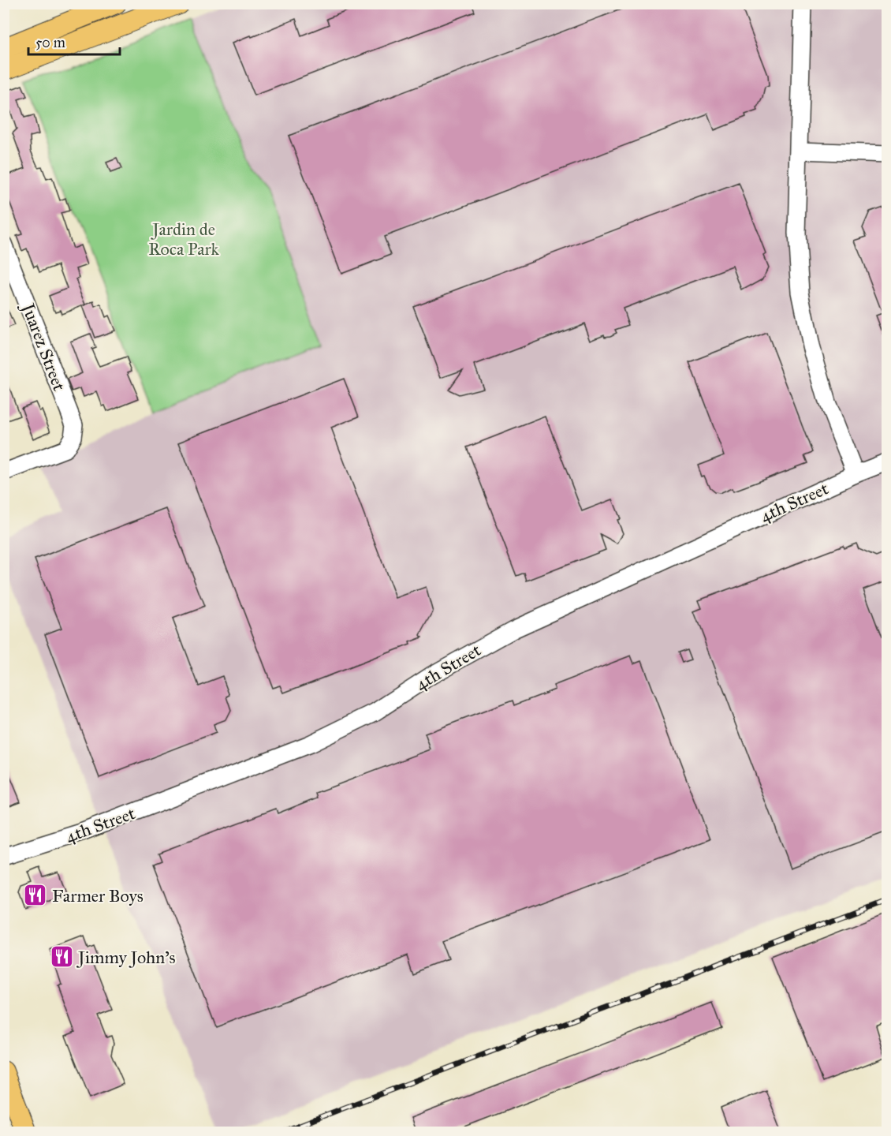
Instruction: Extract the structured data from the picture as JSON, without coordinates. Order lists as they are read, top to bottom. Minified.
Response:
{"streets":{"street":["Juarez Street","4th Street"]},"parks":["Jardin de Roca Park"],"places":{"restaurant":["Farmer Boys","Jimmy John's"]},"scale_bar":"50 m"}
